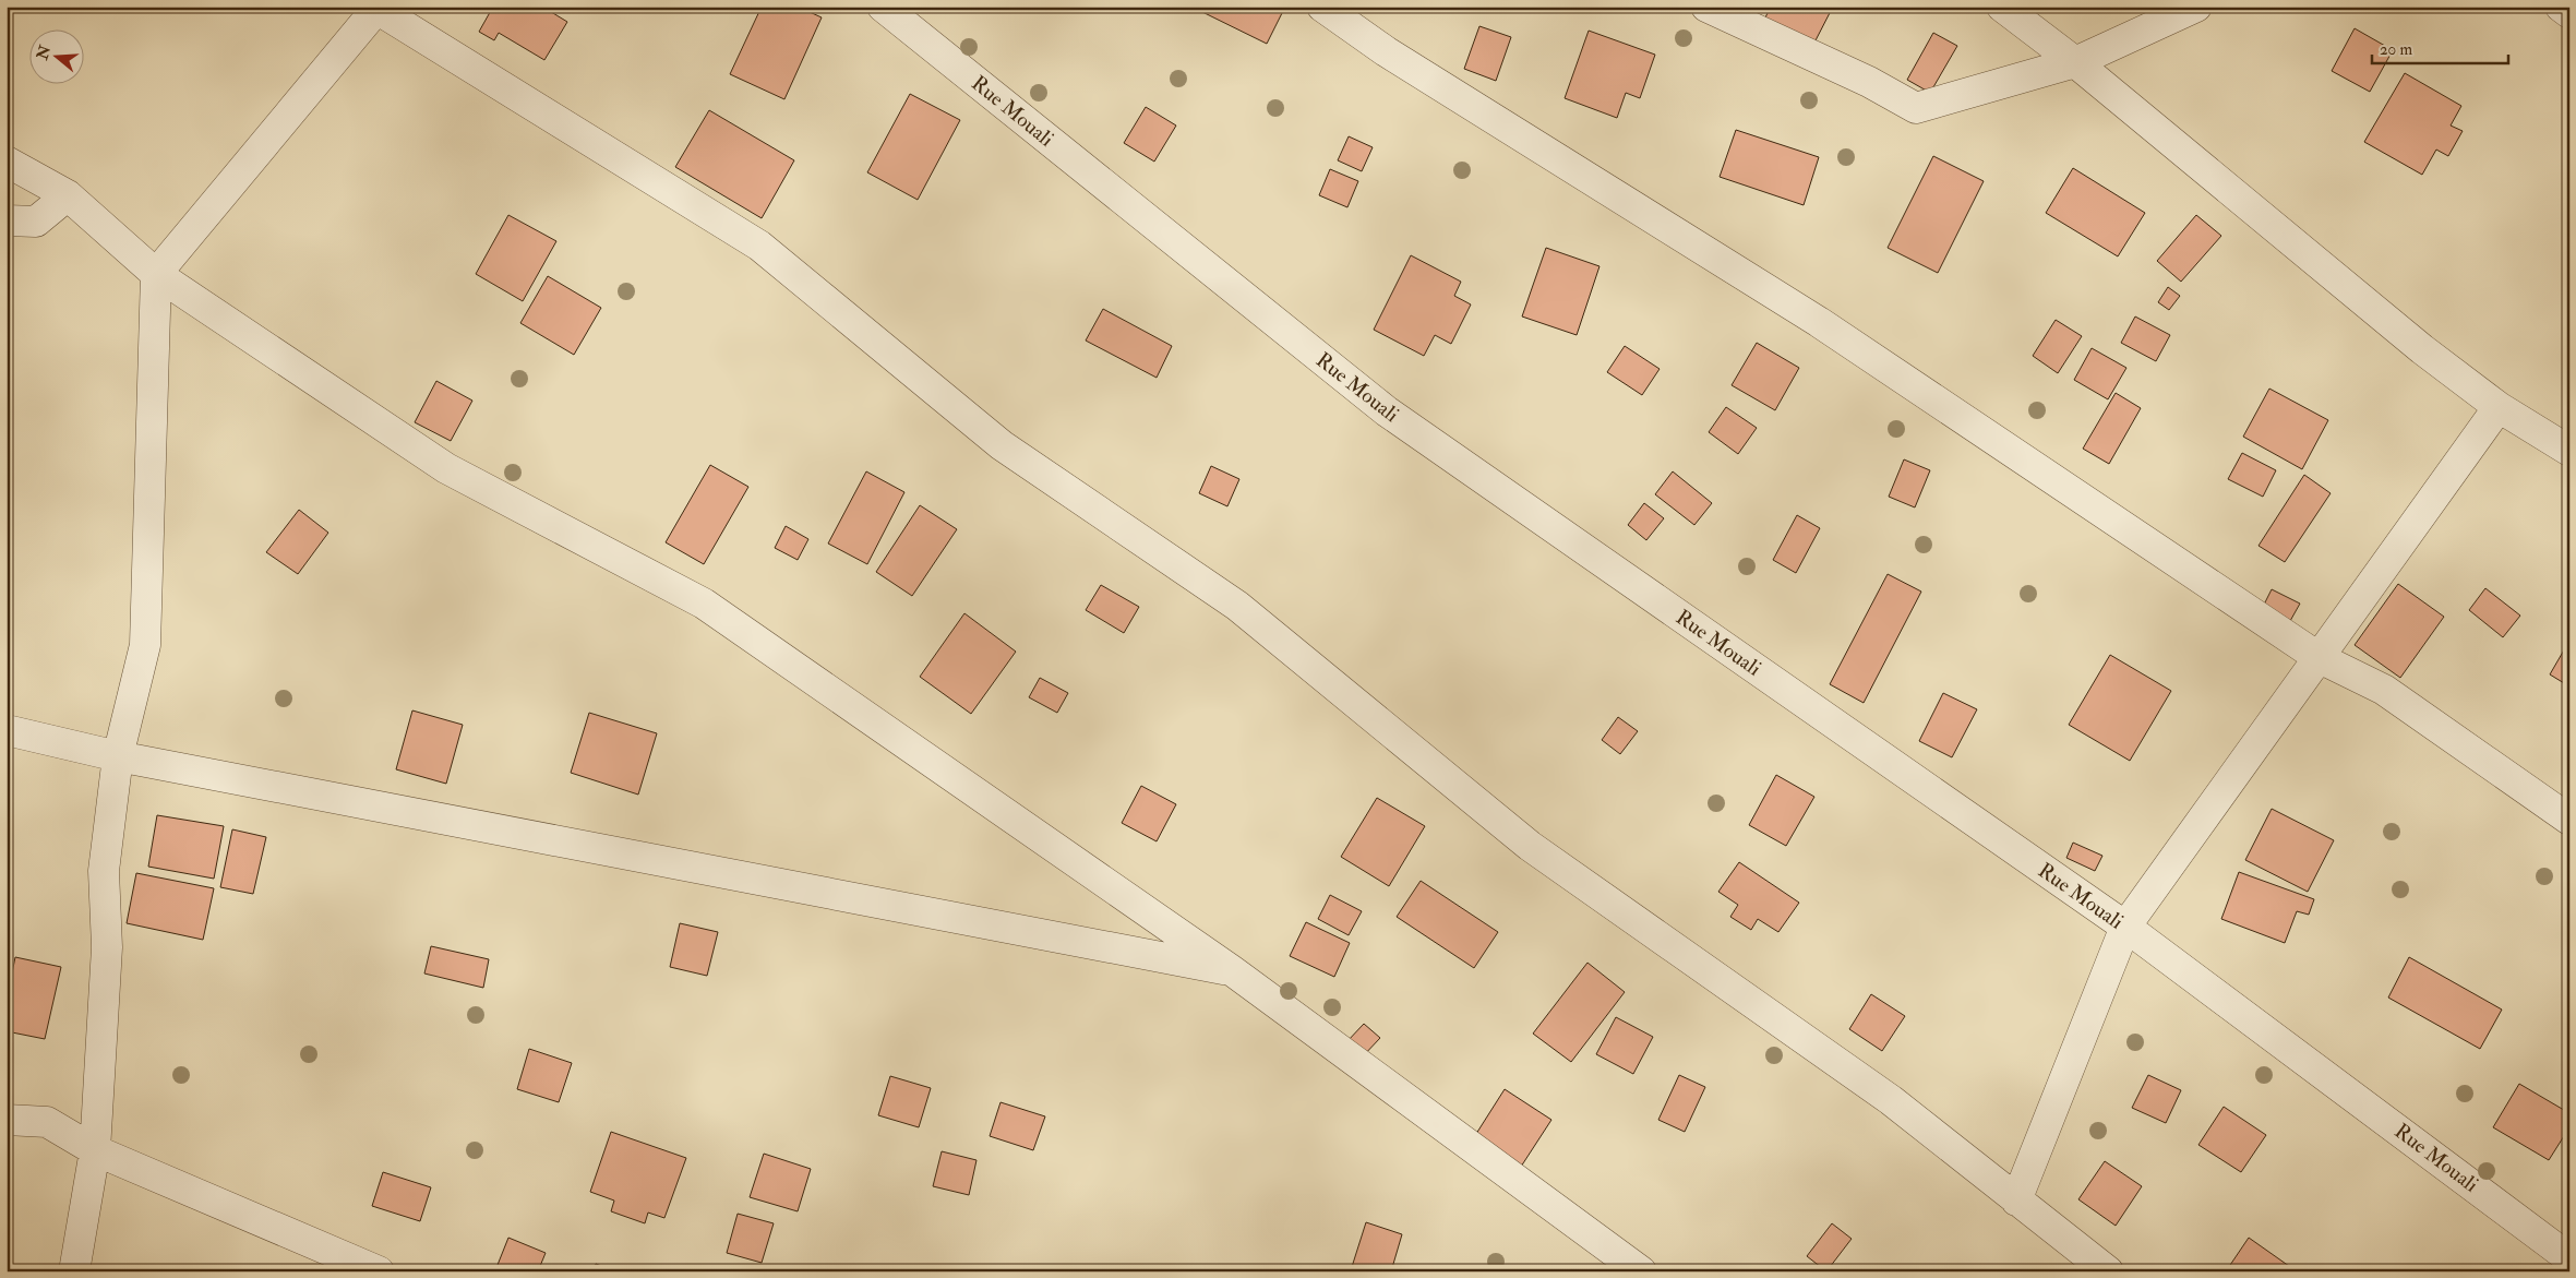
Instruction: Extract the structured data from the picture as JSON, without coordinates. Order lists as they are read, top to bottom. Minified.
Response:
{"streets":{"street":["Rue Mouali"]},"scale_bar":"20 m","north":"left"}
